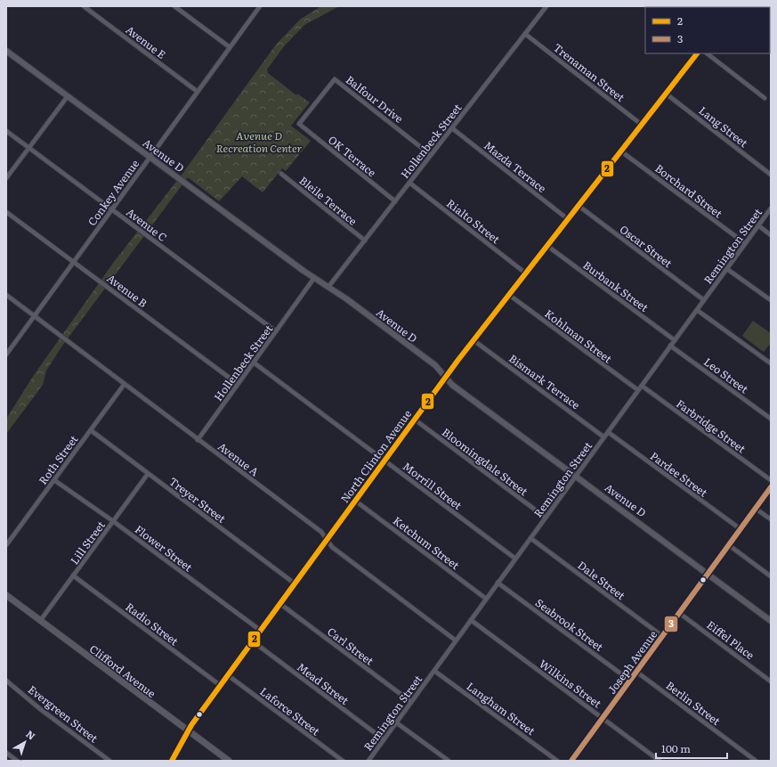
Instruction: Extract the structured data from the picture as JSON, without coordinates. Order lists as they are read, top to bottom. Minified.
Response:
{"streets":{"main road":["Joseph Avenue","Clifford Avenue"],"street":["Avenue E","Trenaman Street","Balfour Drive","Lang Street","Hollenbeck Street","Avenue D","OK Terrace","Mazda Terrace","Borchard Street","Conkey Avenue","Bleile Terrace","Rialto Street","Avenue C","Oscar Street","Remington Street","Burbank Street","Avenue B","Kohlman Street","Leo Street","Bismark Terrace","Farbridge Street","North Clinton Avenue","Avenue A","Roth Street","Bloomingdale Street","Pardee Street","Morrill Street","Treyer Street","Lill Street","Ketchum Street","Flower Street","Dale Street","Radio Street","Seabrook Street","Eiffel Place","Carl Street","Mead Street","Wilkins Street","Berlin Street","Langham Street","Laforce Street","Evergreen Street"]},"crossings":[["Avenue E","Conkey Avenue"],["Trenaman Street","Hollenbeck Street"],["Trenaman Street","North Clinton Avenue"],["Balfour Drive","Hollenbeck Street"],["Balfour Drive","OK Terrace"],["Lang Street","North Clinton Avenue"],["Hollenbeck Street","Avenue D"],["Hollenbeck Street","OK Terrace"],["Hollenbeck Street","Mazda Terrace"],["Hollenbeck Street","Bleile Terrace"],["Hollenbeck Street","Rialto Street"],["Hollenbeck Street","Avenue C"],["Hollenbeck Street","Avenue B"],["Hollenbeck Street","Avenue A"],["Hollenbeck Street","Morrill Street"],["Avenue D","Conkey Avenue"],["Avenue D","Remington Street"],["Avenue D","North Clinton Avenue"],["Avenue D","Joseph Avenue"],["Mazda Terrace","North Clinton Avenue"],["Borchard Street","Remington Street"],["Borchard Street","North Clinton Avenue"],["Conkey Avenue","Avenue C"],["Conkey Avenue","Avenue B"],["Conkey Avenue","Avenue A"],["Rialto Street","North Clinton Avenue"],["Oscar Street","Remington Street"],["Oscar Street","North Clinton Avenue"],["Remington Street","Burbank Street"],["Remington Street","Kohlman Street"],["Remington Street","Leo Street"],["Remington Street","Bismark Terrace"],["Remington Street","Farbridge Street"],["Remington Street","Avenue A"],["Remington Street","Bloomingdale Street"],["Remington Street","Pardee Street"],["Remington Street","Morrill Street"],["Remington Street","Ketchum Street"],["Remington Street","Dale Street"],["Remington Street","Seabrook Street"],["Remington Street","Carl Street"],["Remington Street","Mead Street"],["Remington Street","Wilkins Street"],["Remington Street","Langham Street"],["Burbank Street","North Clinton Avenue"],["Kohlman Street","North Clinton Avenue"],["Bismark Terrace","North Clinton Avenue"],["North Clinton Avenue","Avenue A"],["North Clinton Avenue","Bloomingdale Street"],["North Clinton Avenue","Morrill Street"],["North Clinton Avenue","Treyer Street"],["North Clinton Avenue","Ketchum Street"],["North Clinton Avenue","Flower Street"],["North Clinton Avenue","Radio Street"],["North Clinton Avenue","Carl Street"],["North Clinton Avenue","Clifford Avenue"],["North Clinton Avenue","Mead Street"],["North Clinton Avenue","Laforce Street"],["Avenue A","Roth Street"],["Roth Street","Treyer Street"],["Roth Street","Flower Street"],["Pardee Street","Joseph Avenue"],["Treyer Street","Lill Street"],["Lill Street","Flower Street"],["Lill Street","Radio Street"],["Lill Street","Clifford Avenue"],["Dale Street","Joseph Avenue"],["Seabrook Street","Joseph Avenue"],["Eiffel Place","Joseph Avenue"],["Joseph Avenue","Wilkins Street"],["Joseph Avenue","Berlin Street"]],"parks":["Avenue D Recreation Center"],"lines":["transit line 2","transit line 3"],"legend":["2","3"],"scale_bar":"100 m","north":"top right"}
